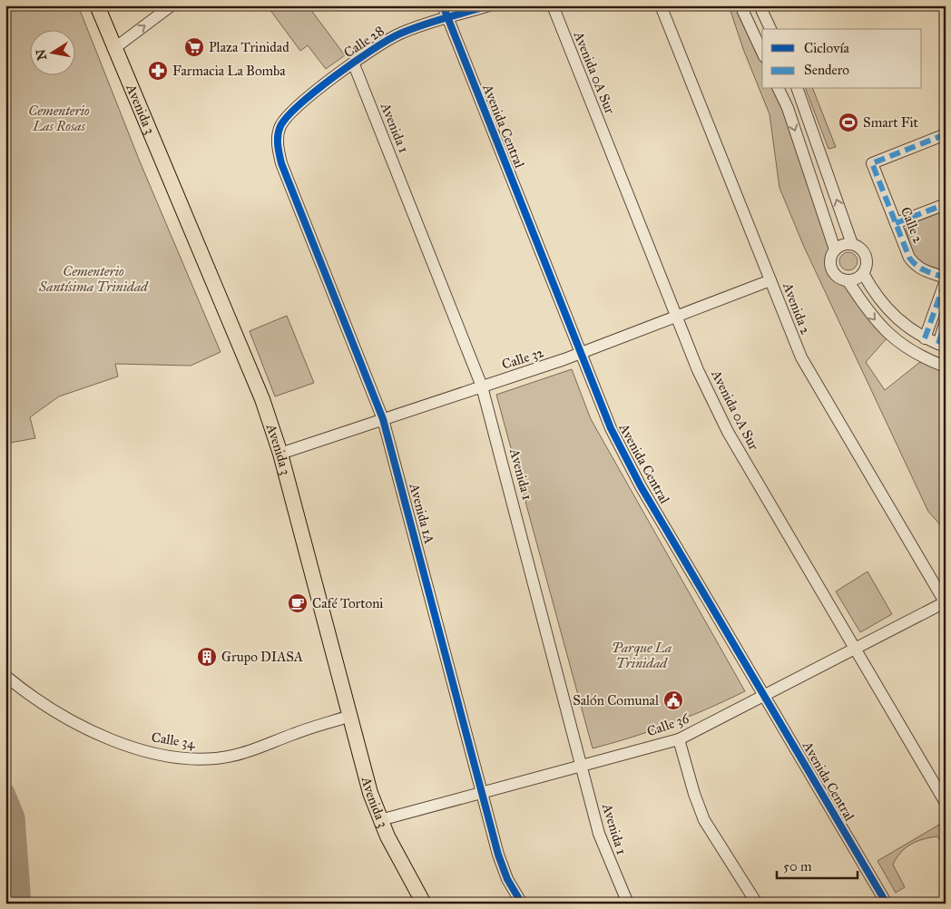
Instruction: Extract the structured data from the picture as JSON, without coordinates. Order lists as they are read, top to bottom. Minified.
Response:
{"streets":{"main road":["Avenida 3"],"street":["Calle 28","Avenida 0A Sur","Avenida Central","Avenida 1","Calle 2","Avenida 2","Calle 32","Avenida 1A","Calle 36","Calle 34"]},"crossings":[["Calle 28","Avenida Central"],["Calle 28","Avenida 1"],["Calle 28","Avenida 1A"],["Avenida 0A Sur","Calle 32"],["Avenida 0A Sur","Calle 36"],["Avenida 3","Calle 32"],["Avenida 3","Calle 36"],["Avenida 3","Calle 34"],["Avenida Central","Calle 32"],["Avenida Central","Calle 36"],["Avenida 1","Calle 32"],["Avenida 1","Calle 36"],["Avenida 2","Calle 32"],["Avenida 2","Calle 36"],["Calle 32","Avenida 1A"],["Avenida 1A","Calle 36"]],"parks":["Cementerio Las Rosas","Cementerio Santísima Trinidad","Parque La Trinidad"],"places":{"supermarket":["Plaza Trinidad"],"pharmacy":["Farmacia La Bomba"],"sports":["Smart Fit"],"cafe":["Café Tortoni"],"building":["Grupo DIASA"],"public building":["Salón Comunal"]},"legend":["Ciclovía","Sendero"],"scale_bar":"50 m","north":"left"}
